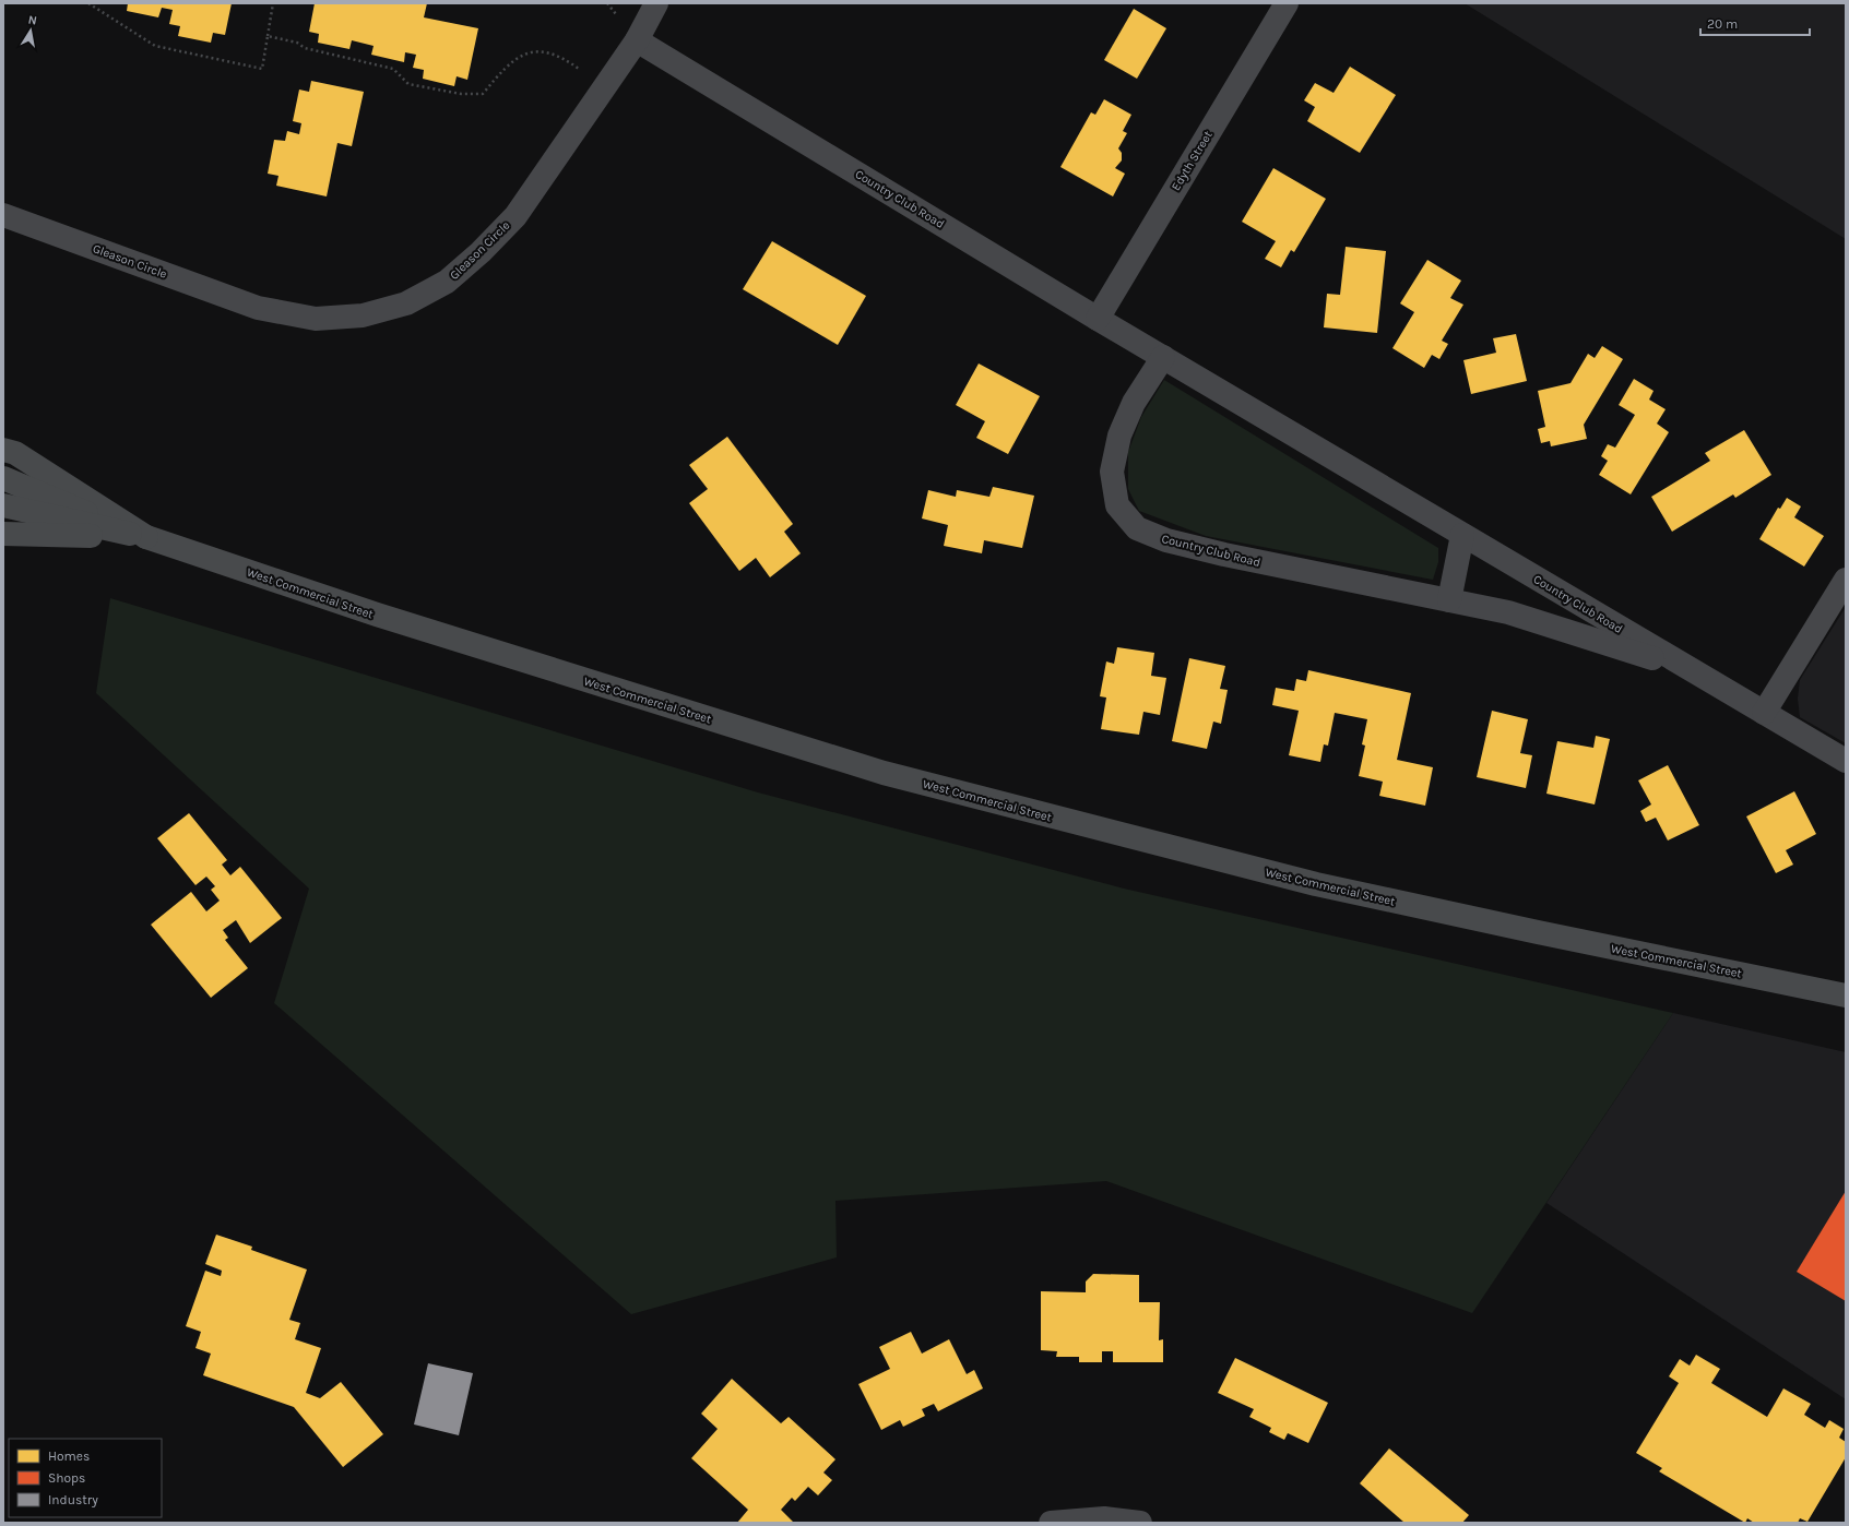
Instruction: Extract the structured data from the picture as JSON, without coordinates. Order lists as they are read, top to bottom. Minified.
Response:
{"streets":{"main road":["West Commercial Street"],"street":["Edyth Street","Country Club Road","Gleason Circle"]},"crossings":[["Edyth Street","Country Club Road"],["Country Club Road","Gleason Circle"]],"legend":["Homes","Shops","Industry"],"scale_bar":"20 m","north":"top"}
